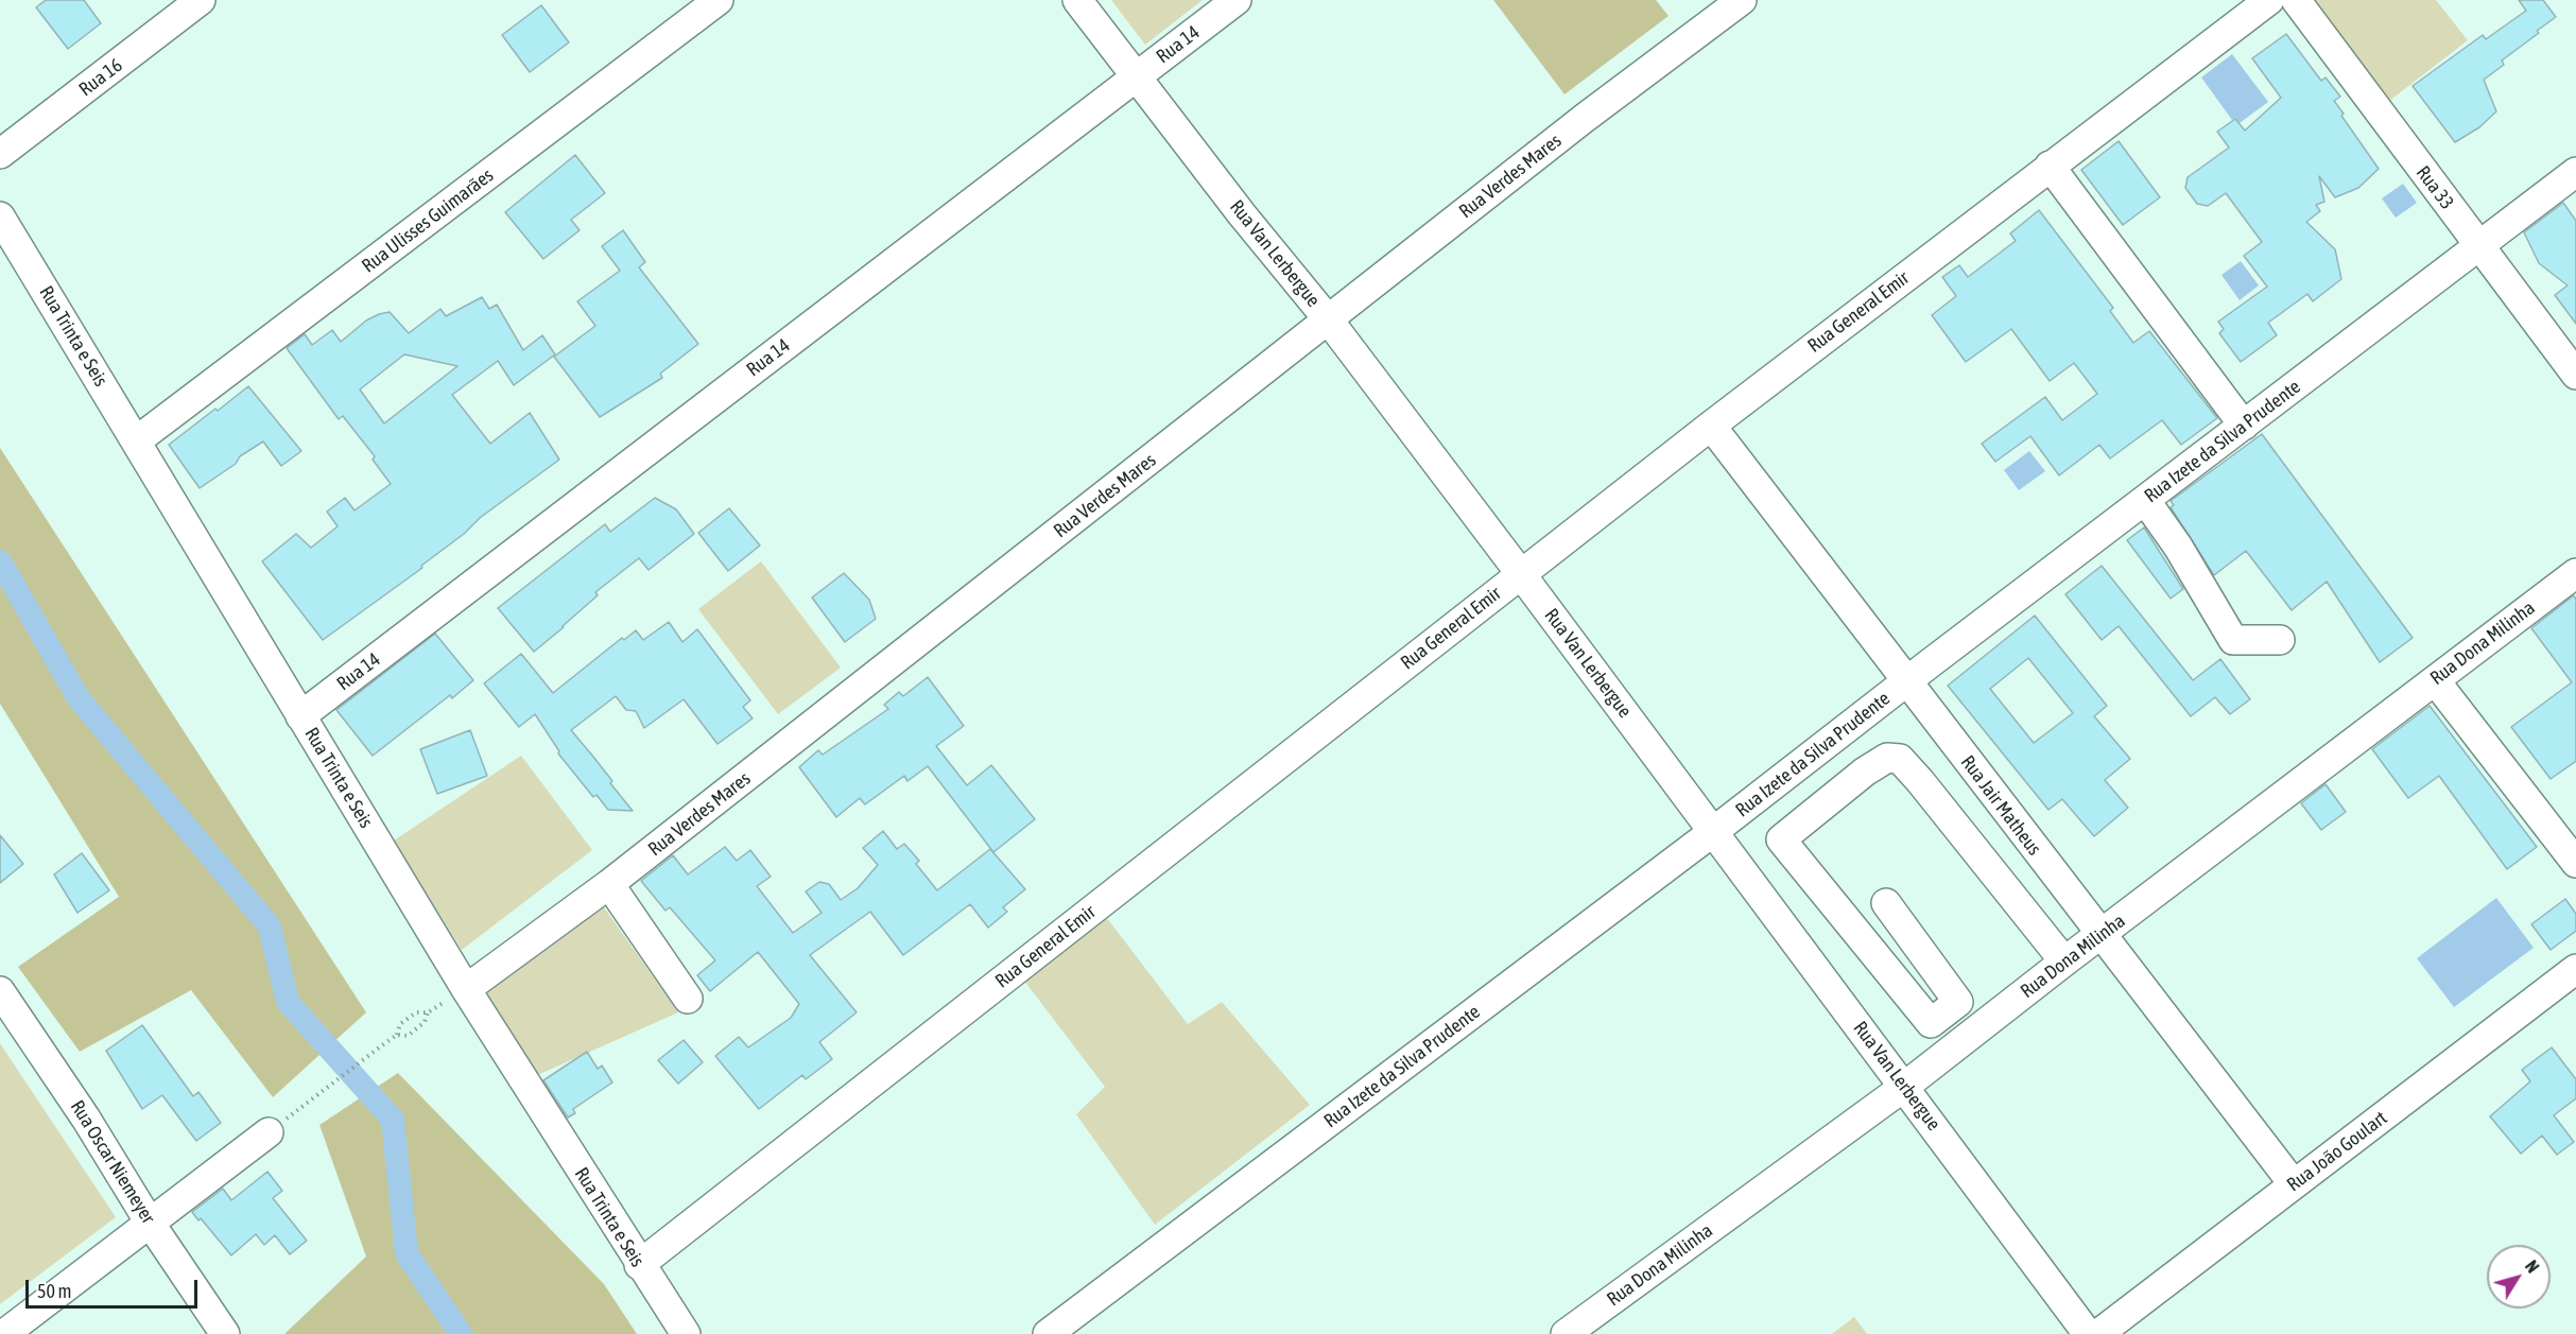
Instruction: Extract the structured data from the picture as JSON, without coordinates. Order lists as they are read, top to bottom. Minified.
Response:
{"streets":{"street":["Rua 14","Rua 16","Rua Verdes Mares","Rua 33","Rua Ulisses Guimarães","Rua Van Lerbergue","Rua General Emir","Rua Trinta e Seis","Rua Izete da Silva Prudente","Rua Dona Milinha","Rua Jair Matheus","Rua João Goulart","Rua Oscar Niemeyer"]},"crossings":[["Rua 14","Rua Van Lerbergue"],["Rua 14","Rua Trinta e Seis"],["Rua Verdes Mares","Rua Van Lerbergue"],["Rua Verdes Mares","Rua Trinta e Seis"],["Rua 33","Rua Izete da Silva Prudente"],["Rua Ulisses Guimarães","Rua Trinta e Seis"],["Rua Van Lerbergue","Rua General Emir"],["Rua Van Lerbergue","Rua Izete da Silva Prudente"],["Rua Van Lerbergue","Rua Dona Milinha"],["Rua General Emir","Rua Trinta e Seis"],["Rua General Emir","Rua Jair Matheus"],["Rua Izete da Silva Prudente","Rua Jair Matheus"],["Rua Dona Milinha","Rua Jair Matheus"],["Rua Jair Matheus","Rua João Goulart"]],"scale_bar":"50 m","north":"top right"}
